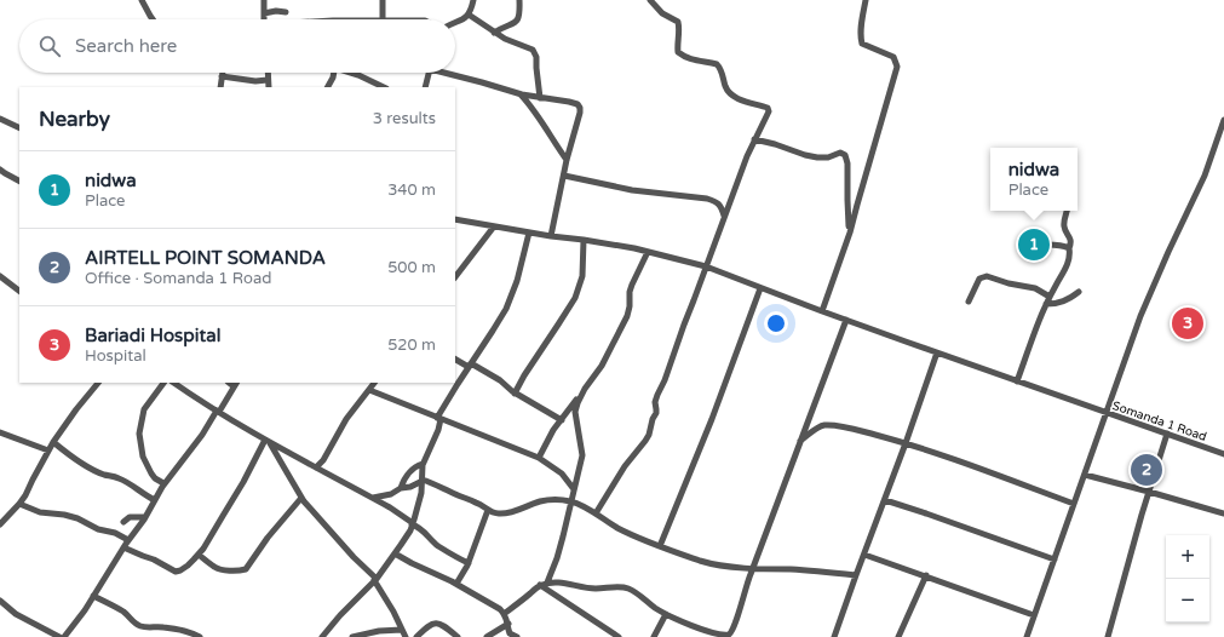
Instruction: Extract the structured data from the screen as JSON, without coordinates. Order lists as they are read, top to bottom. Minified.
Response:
{"streets":{"street":["Somanda 1 Road"]},"page":{"search":"Search here","heading":["Nearby","3 results"],"popup":["nidwa","Place"],"list":[{"mark":"1","name":"nidwa","note":"Place","value":"340 m"},{"mark":"2","name":"AIRTELL POINT SOMANDA","note":"Office · Somanda 1 Road","value":"500 m"},{"mark":"3","name":"Bariadi Hospital","note":"Hospital","value":"520 m"}],"pins":["1","3","2"],"map_buttons":["+","−"]}}
